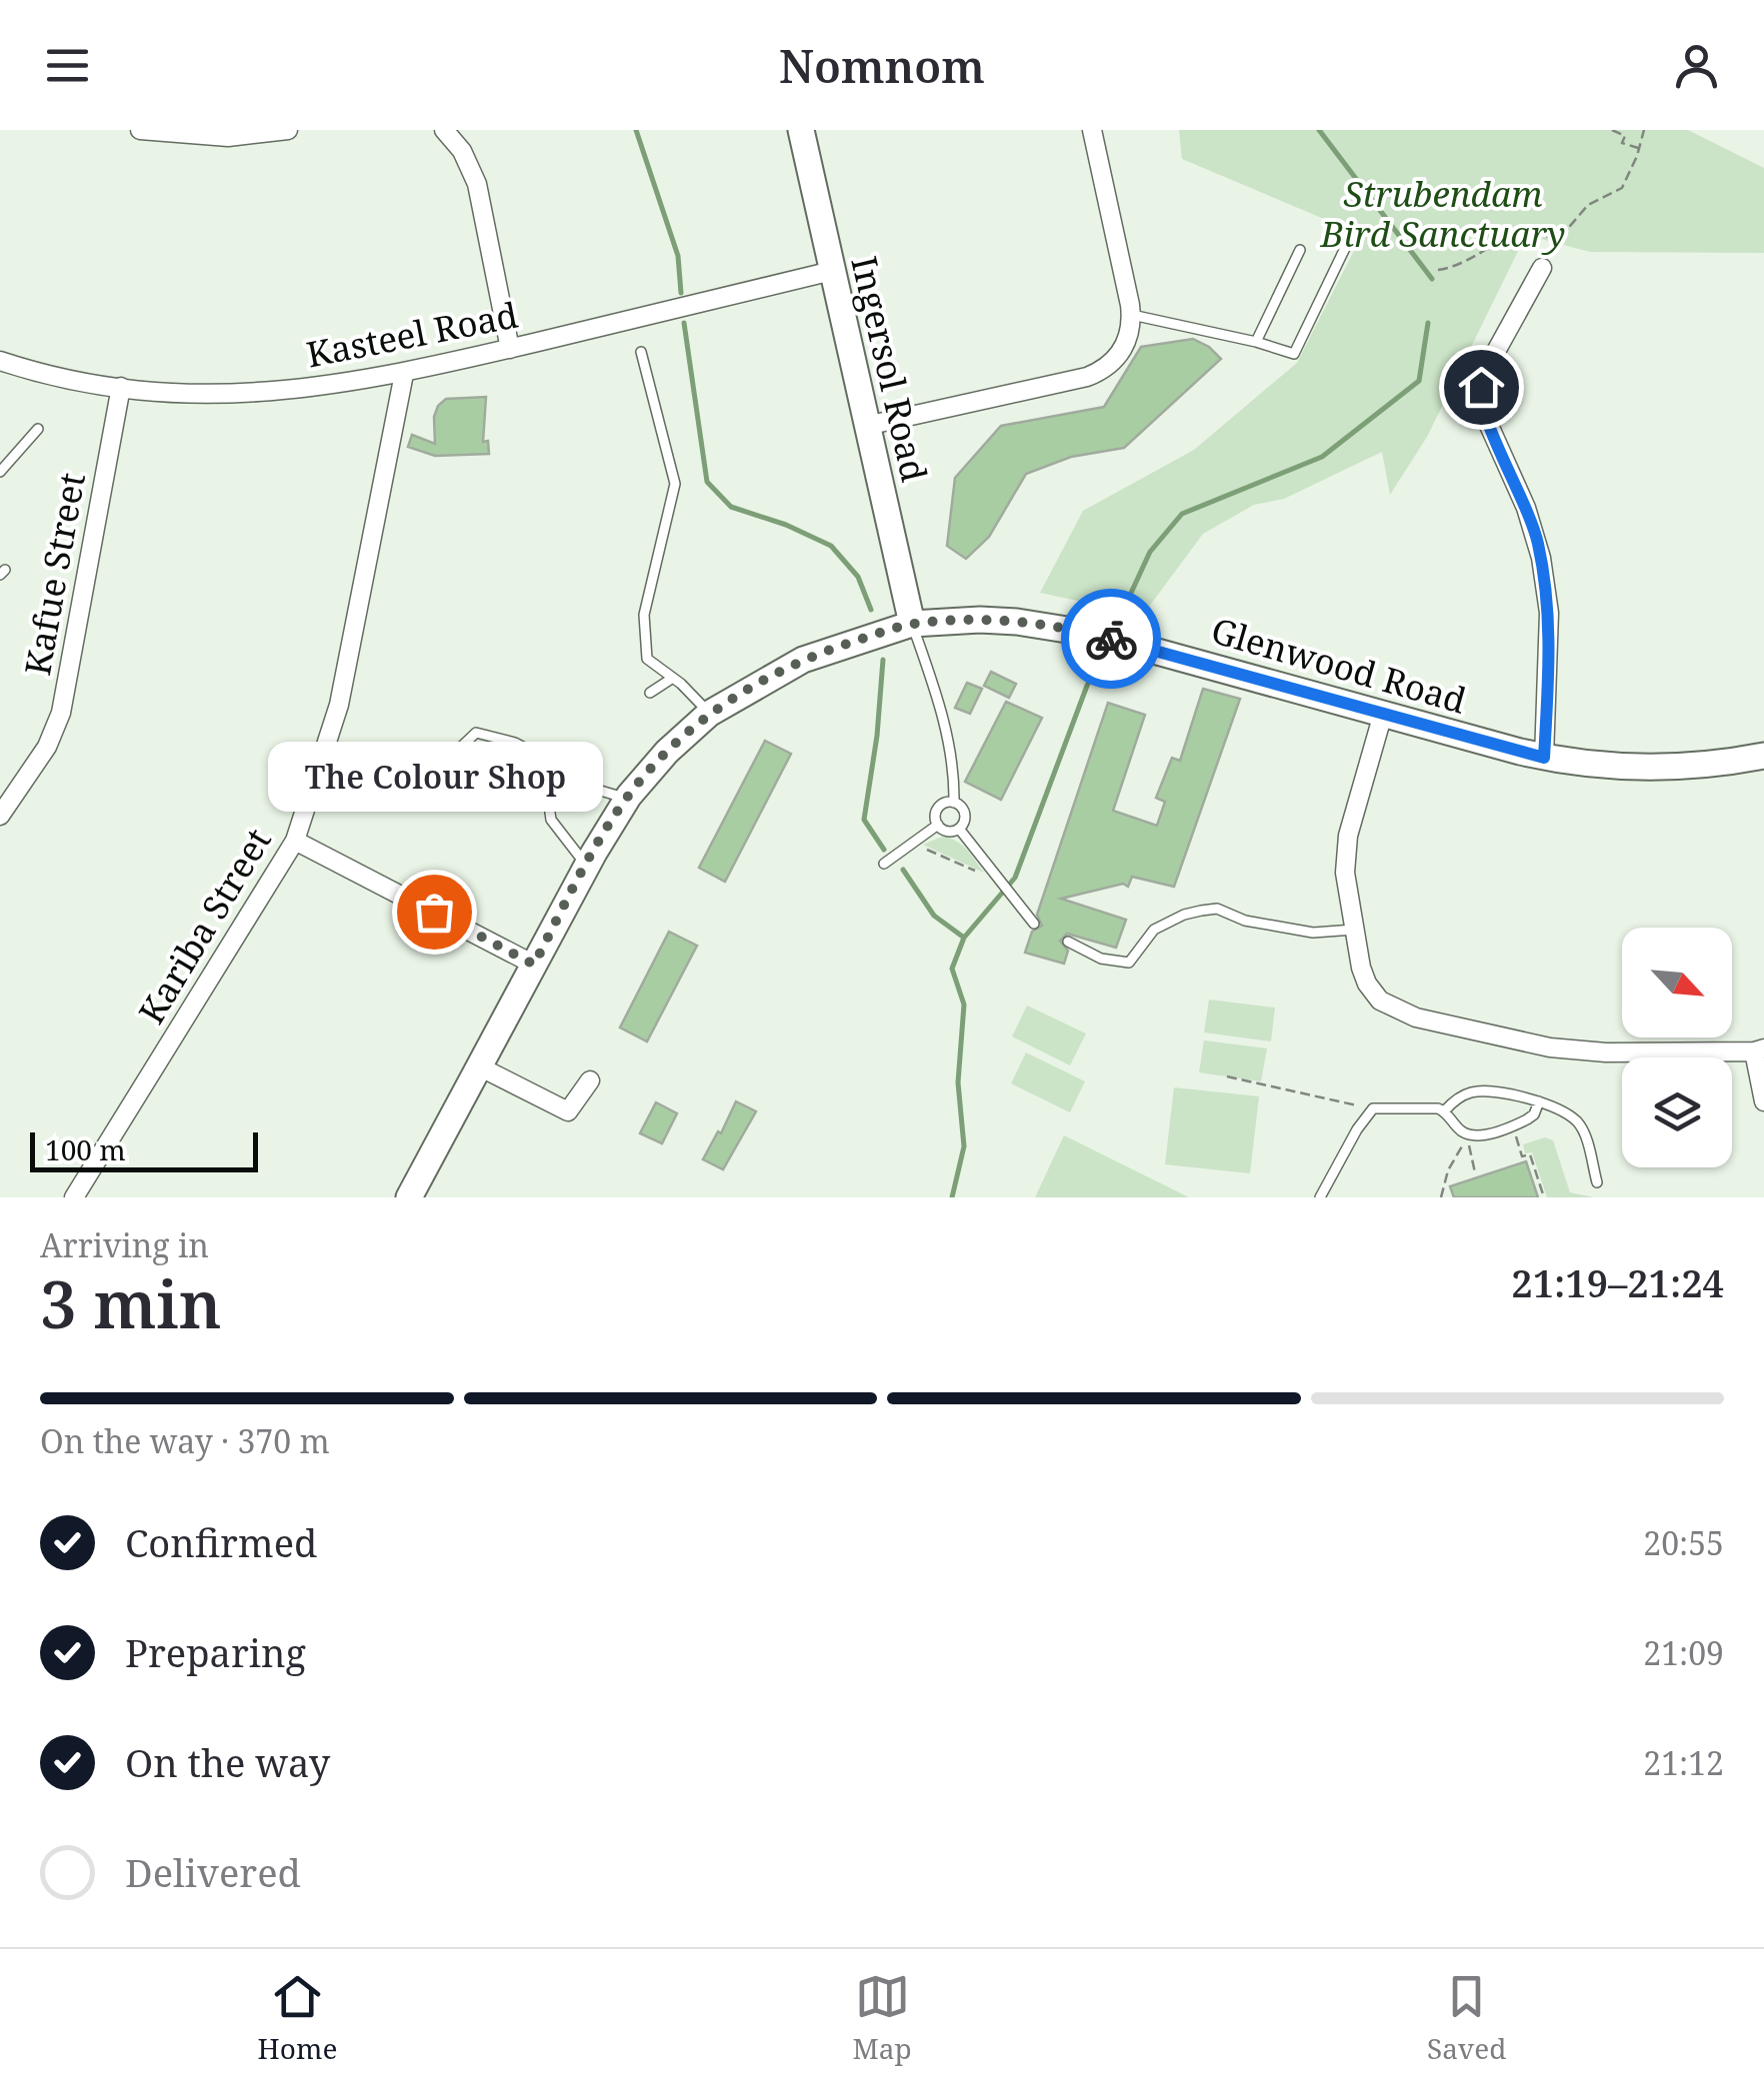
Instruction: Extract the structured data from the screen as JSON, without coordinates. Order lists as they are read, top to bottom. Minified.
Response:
{"streets":{"street":["Kasteel Road","Ingersol Road","Kafue Street","Glenwood Road","Kariba Street"]},"crossings":[["Kasteel Road","Ingersol Road"],["Kasteel Road","Kafue Street"],["Kasteel Road","Kariba Street"],["Ingersol Road","Glenwood Road"]],"parks":["Strubendam Bird Sanctuary"],"places":["The Colour Shop"],"scale_bar":"100 m","north":"bottom right","page":{"header":"Nomnom","bubble":"The Colour Shop","scale":"100 m","heading":["3 min","Arriving in","21:19–21:24"],"bar":"On the way · 370 m","list":[["Confirmed","20:55"],["Preparing","21:09"],["On the way","21:12"],"Delivered"],"tabs":["Home","Map","Saved"]}}
